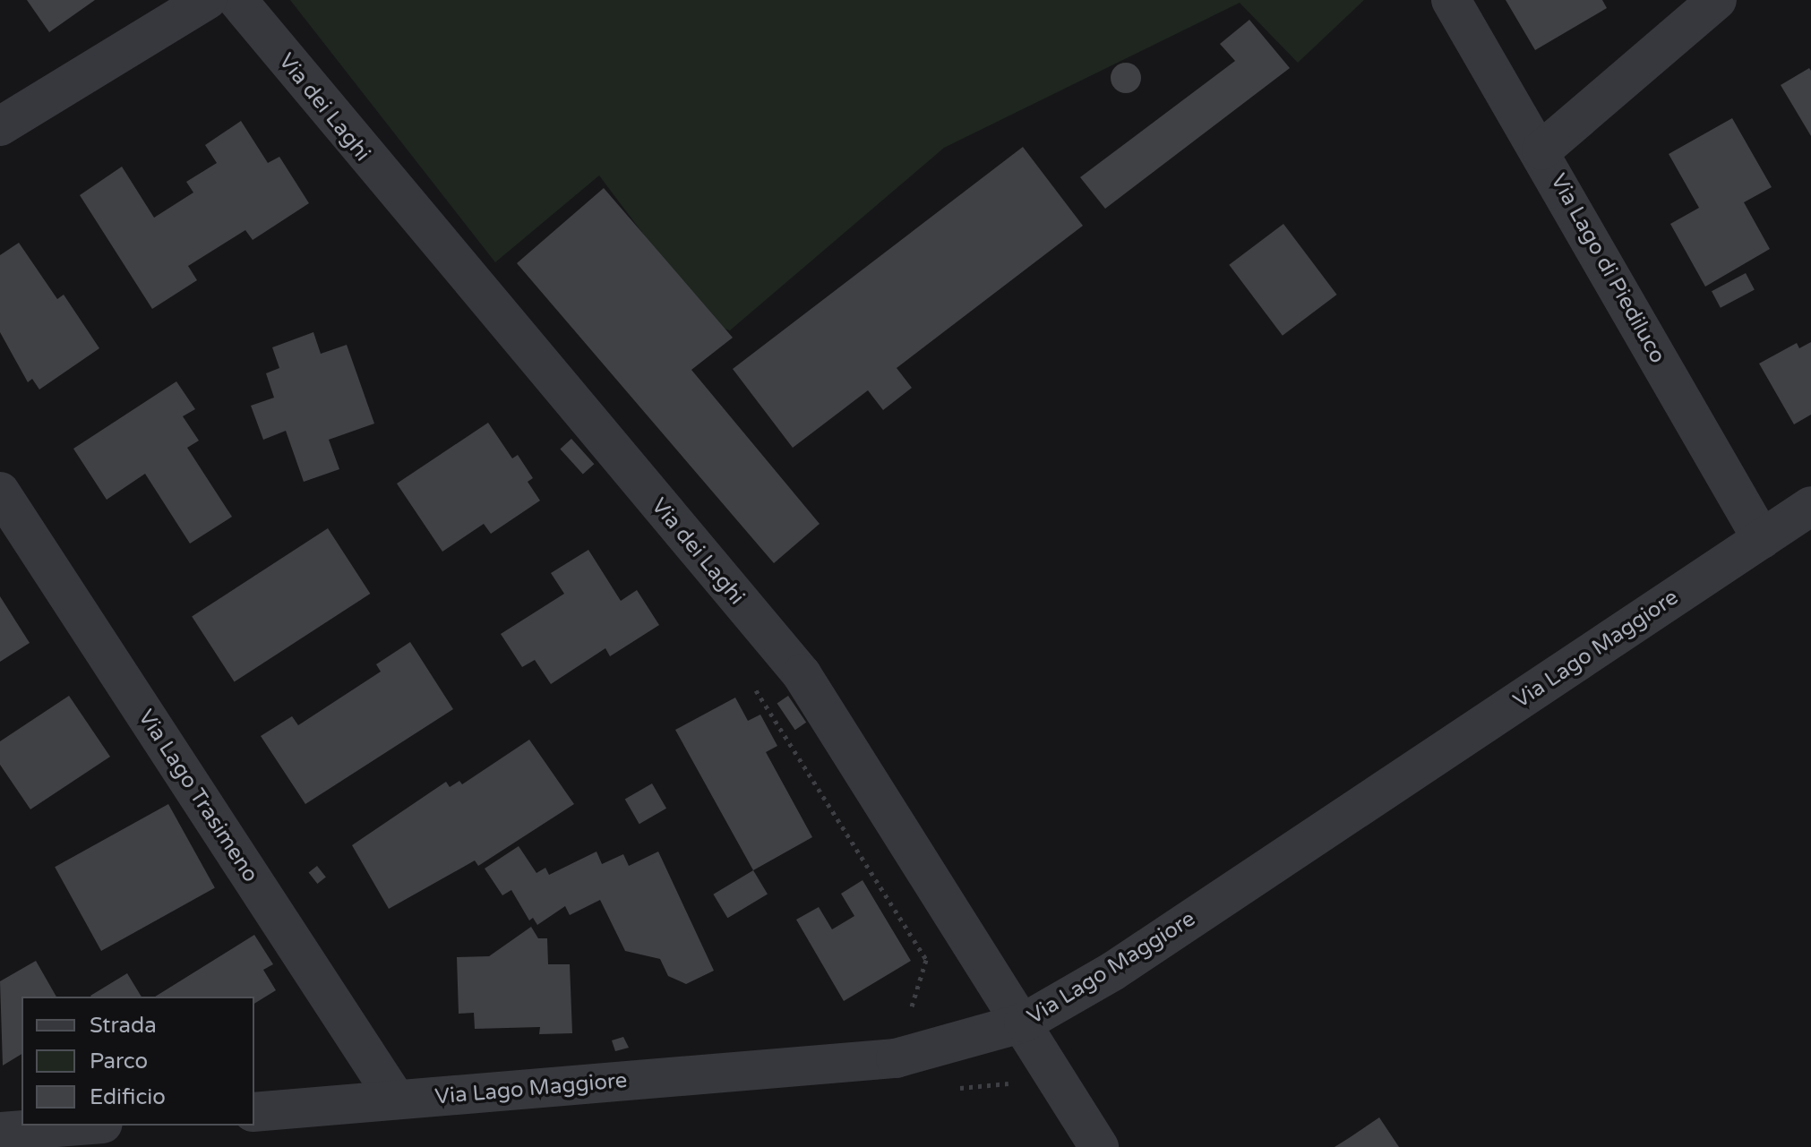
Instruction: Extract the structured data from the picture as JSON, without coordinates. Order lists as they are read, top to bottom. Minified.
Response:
{"streets":{"street":["Via dei Laghi","Via Lago di Piediluco","Via Lago Maggiore","Via Lago Trasimeno"]},"crossings":[["Via dei Laghi","Via Lago Maggiore"],["Via Lago di Piediluco","Via Lago Maggiore"],["Via Lago Maggiore","Via Lago Trasimeno"]],"legend":["Strada","Parco","Edificio"]}
